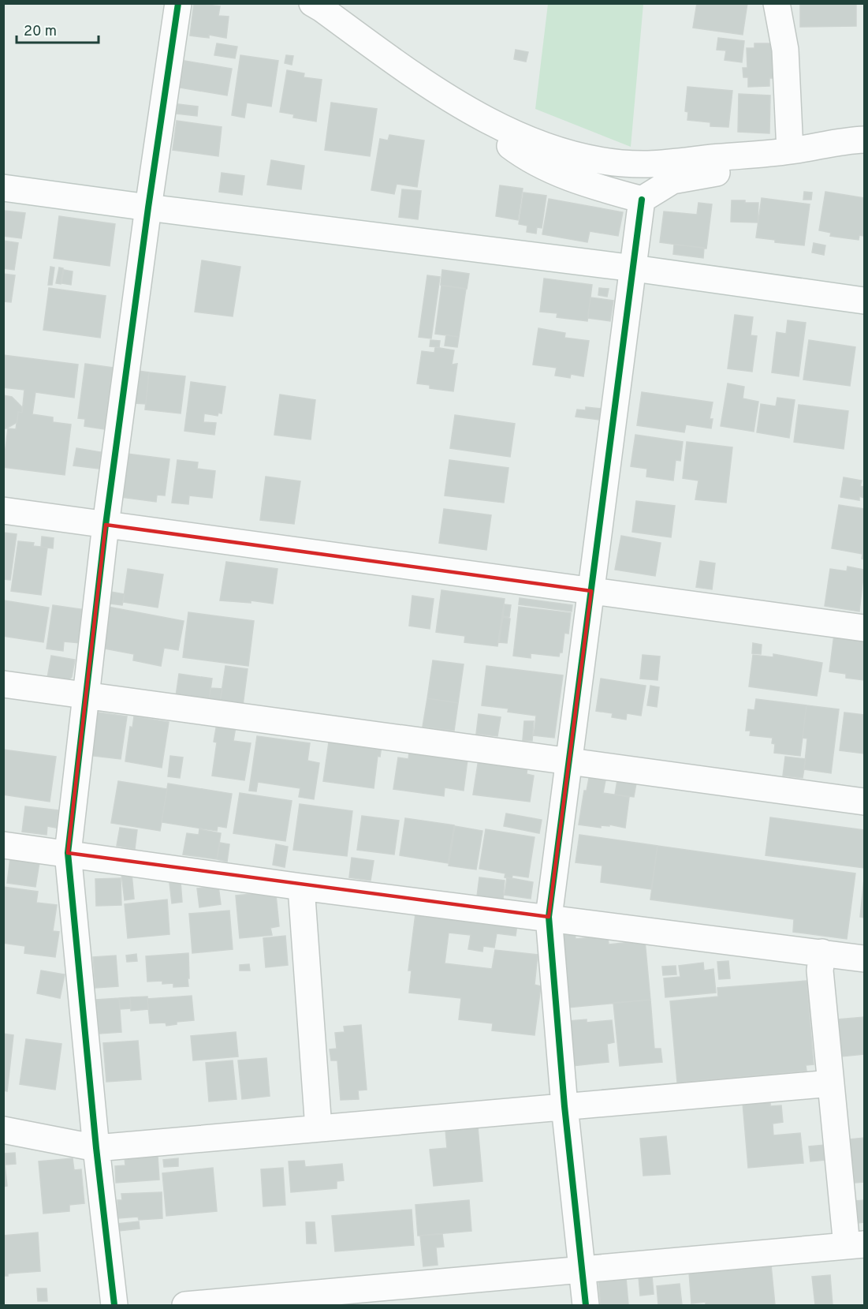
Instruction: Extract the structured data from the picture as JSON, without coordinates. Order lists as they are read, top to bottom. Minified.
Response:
{"scale_bar":"20 m"}
